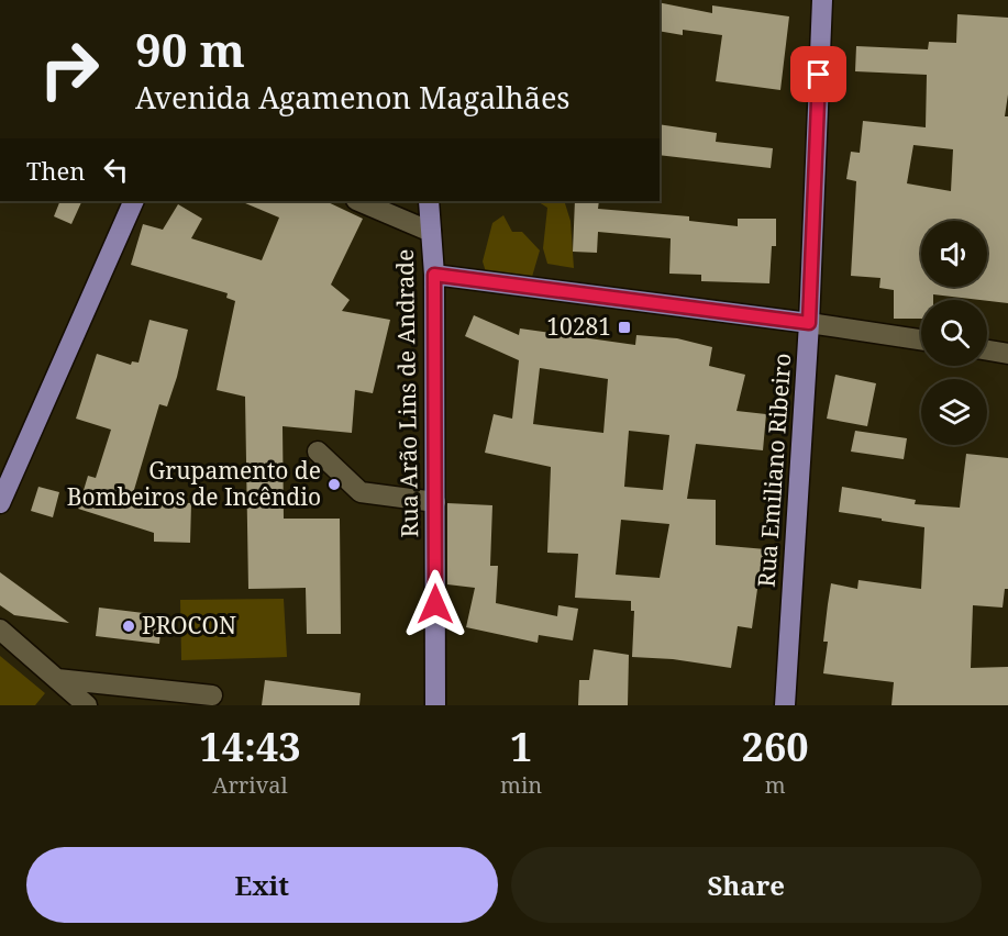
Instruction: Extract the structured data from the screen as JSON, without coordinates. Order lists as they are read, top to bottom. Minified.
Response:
{"streets":{"main road":["Rua Arão Lins de Andrade","Rua Emiliano Ribeiro"]},"places":{"transit":["10281"],"other":["Grupamento de Bombeiros de Incêndio","PROCON"]},"page":{"turn":["90 m","Avenida Agamenon Magalhães"],"then":"Then","eta":["14:43","Arrival","1","min","260","m"],"buttons":["Exit","Share"]}}
